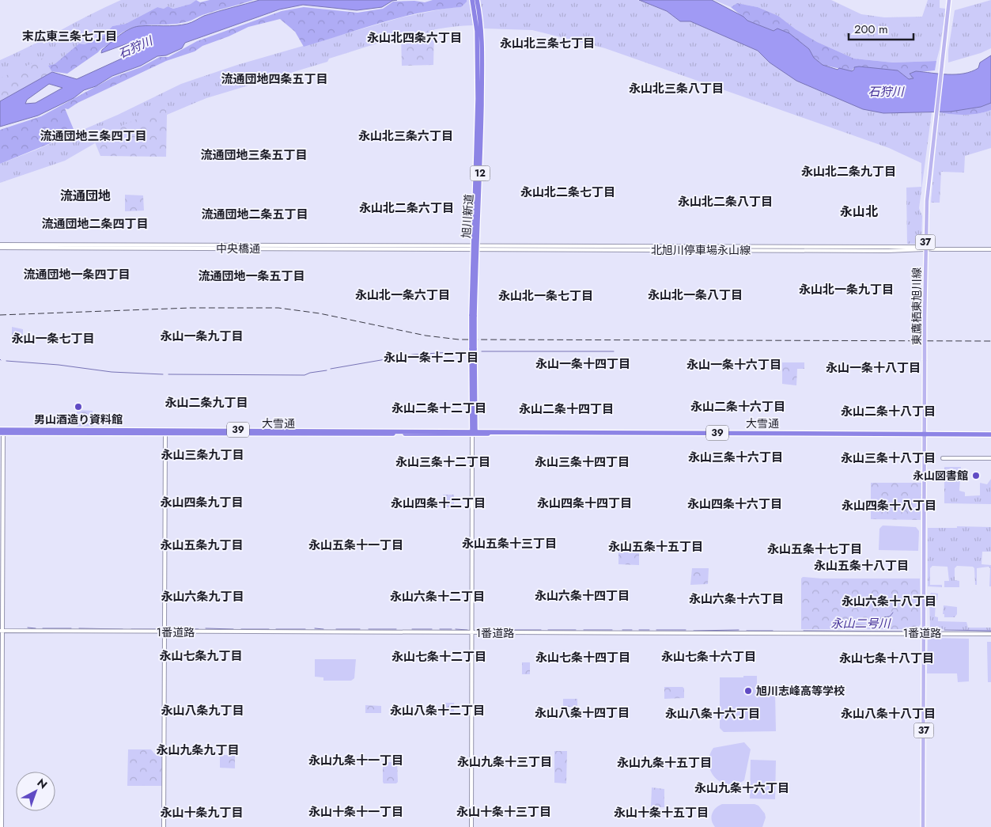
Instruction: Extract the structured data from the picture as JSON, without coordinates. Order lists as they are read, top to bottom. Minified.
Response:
{"streets":{"highway":["12","旭川新道","大雪通","39"],"main road":["37","東鷹栖東旭川線"],"street":["中央橋通","北旭川停車場永山線","1番道路"]},"crossings":[["旭川新道","中央橋通"],["旭川新道","北旭川停車場永山線"],["旭川新道","大雪通"],["中央橋通","北旭川停車場永山線"],["北旭川停車場永山線","東鷹栖東旭川線"],["東鷹栖東旭川線","大雪通"],["東鷹栖東旭川線","1番道路"]],"districts":["末広東三条七丁目","永山北四条六丁目","永山北三条七丁目","流通団地四条五丁目","永山北三条八丁目","流通団地三条四丁目","永山北三条六丁目","流通団地三条五丁目","永山北二条九丁目","永山北二条七丁目","流通団地","永山北二条八丁目","永山北二条六丁目","永山北","流通団地二条五丁目","流通団地二条四丁目","流通団地一条四丁目","流通団地一条五丁目","永山北一条九丁目","永山北一条六丁目","永山北一条八丁目","永山北一条七丁目","永山一条九丁目","永山一条七丁目","永山一条十二丁目","永山一条十四丁目","永山一条十六丁目","永山一条十八丁目","永山二条九丁目","永山二条十六丁目","永山二条十二丁目","永山二条十四丁目","永山二条十八丁目","永山三条九丁目","永山三条十六丁目","永山三条十八丁目","永山三条十二丁目","永山三条十四丁目","永山四条九丁目","永山四条十二丁目","永山四条十四丁目","永山四条十六丁目","永山四条十八丁目","永山五条十三丁目","永山五条九丁目","永山五条十一丁目","永山五条十五丁目","永山五条十七丁目","永山五条十八丁目","永山六条十四丁目","永山六条九丁目","永山六条十二丁目","永山六条十六丁目","永山六条十八丁目","永山七条九丁目","永山七条十二丁目","永山七条十六丁目","永山七条十四丁目","永山七条十八丁目","永山八条九丁目","永山八条十二丁目","永山八条十四丁目","永山八条十六丁目","永山八条十八丁目","永山九条九丁目","永山九条十一丁目","永山九条十三丁目","永山九条十五丁目","永山九条十六丁目","永山十条十一丁目","永山十条十三丁目","永山十条九丁目","永山十条十五丁目"],"water":["石狩川","永山二号川"],"places":["男山酒造り資料館","永山図書館","旭川志峰高等学校"],"scale_bar":"200 m","north":"top right"}
